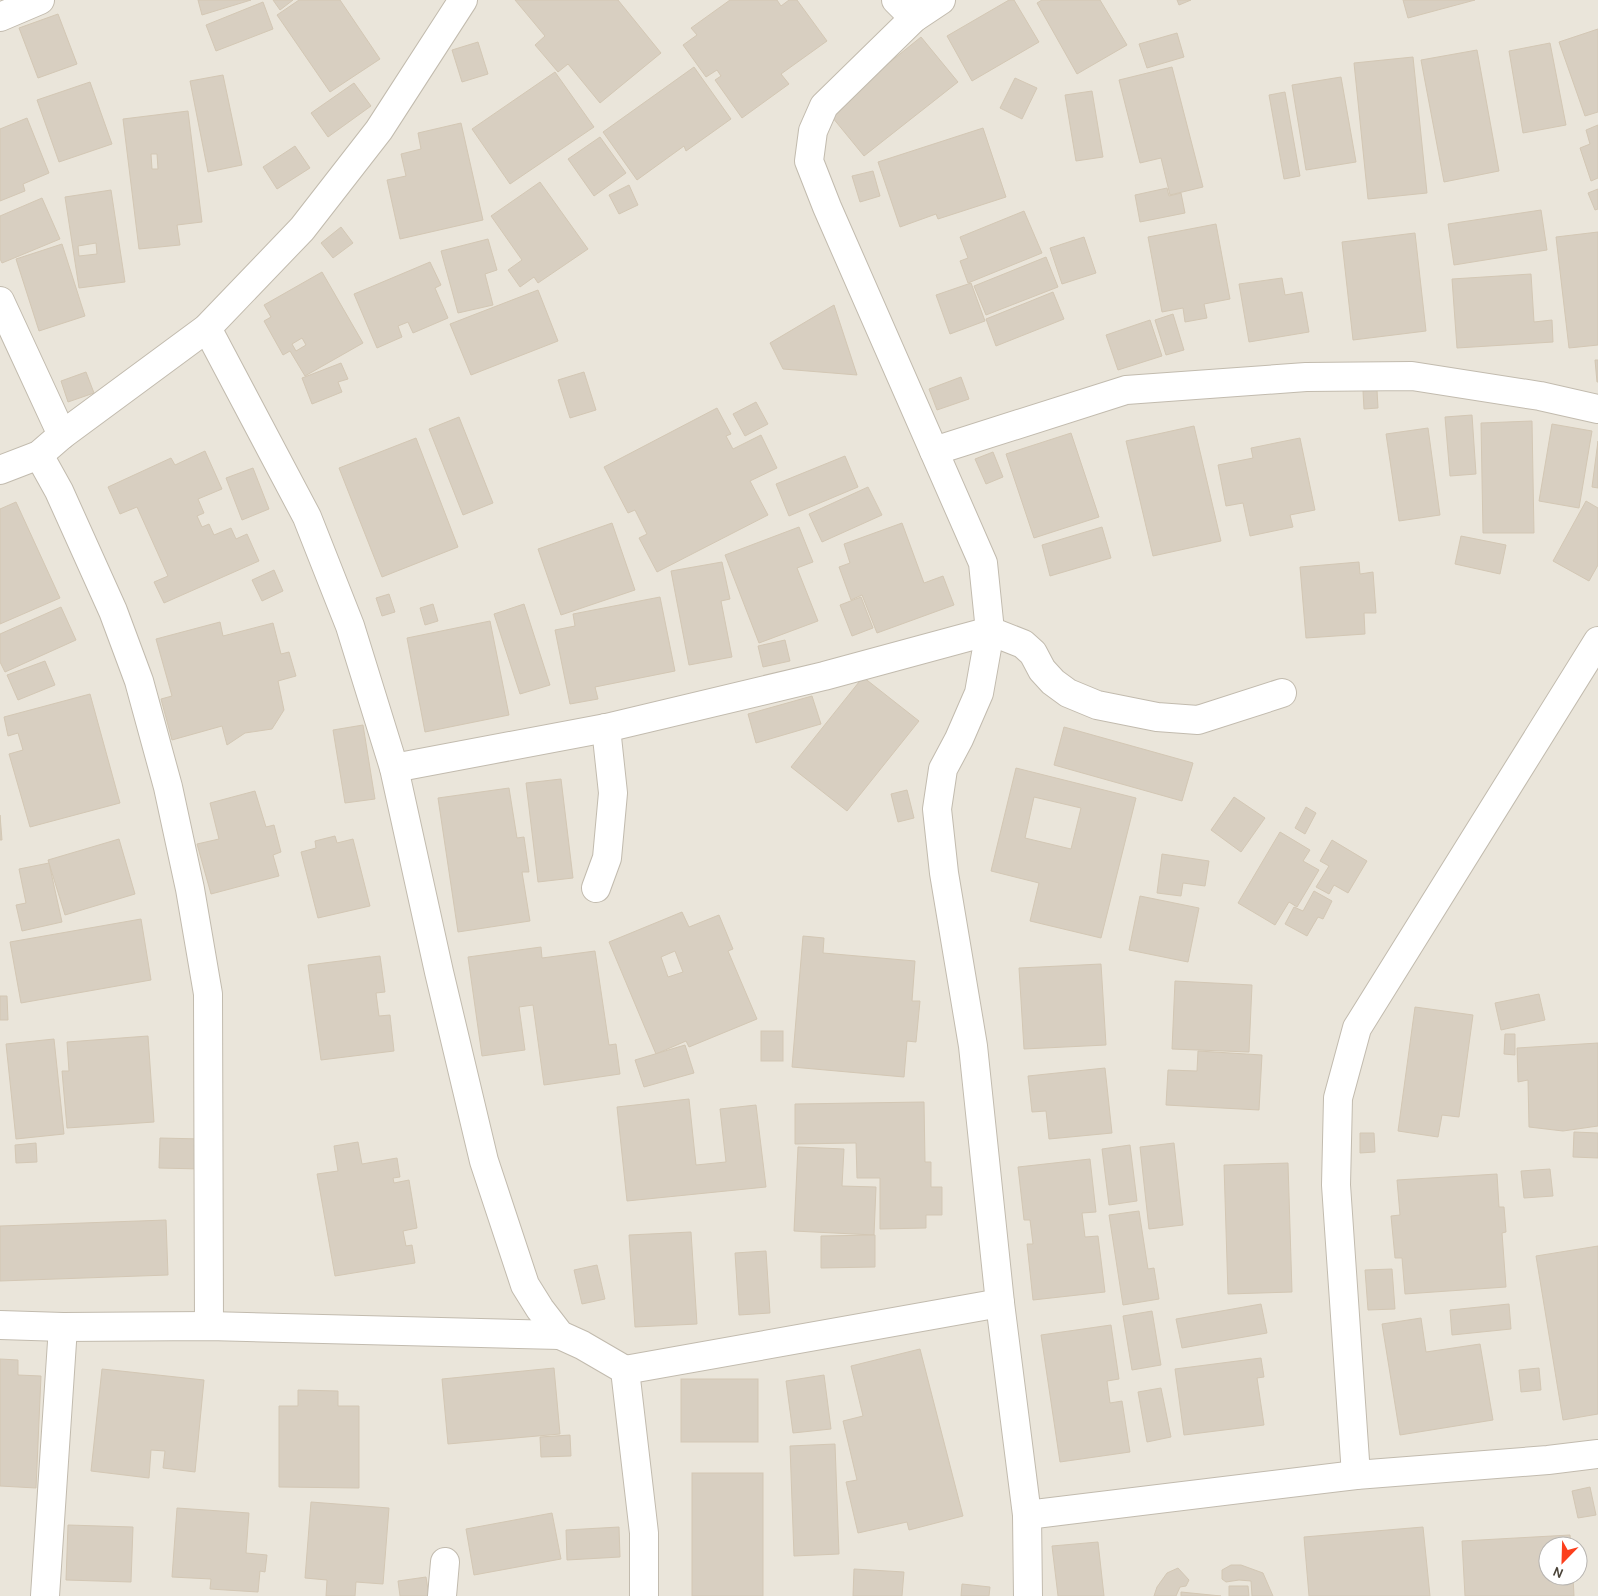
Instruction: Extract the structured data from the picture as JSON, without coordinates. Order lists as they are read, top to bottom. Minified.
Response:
{"north":"bottom left"}
